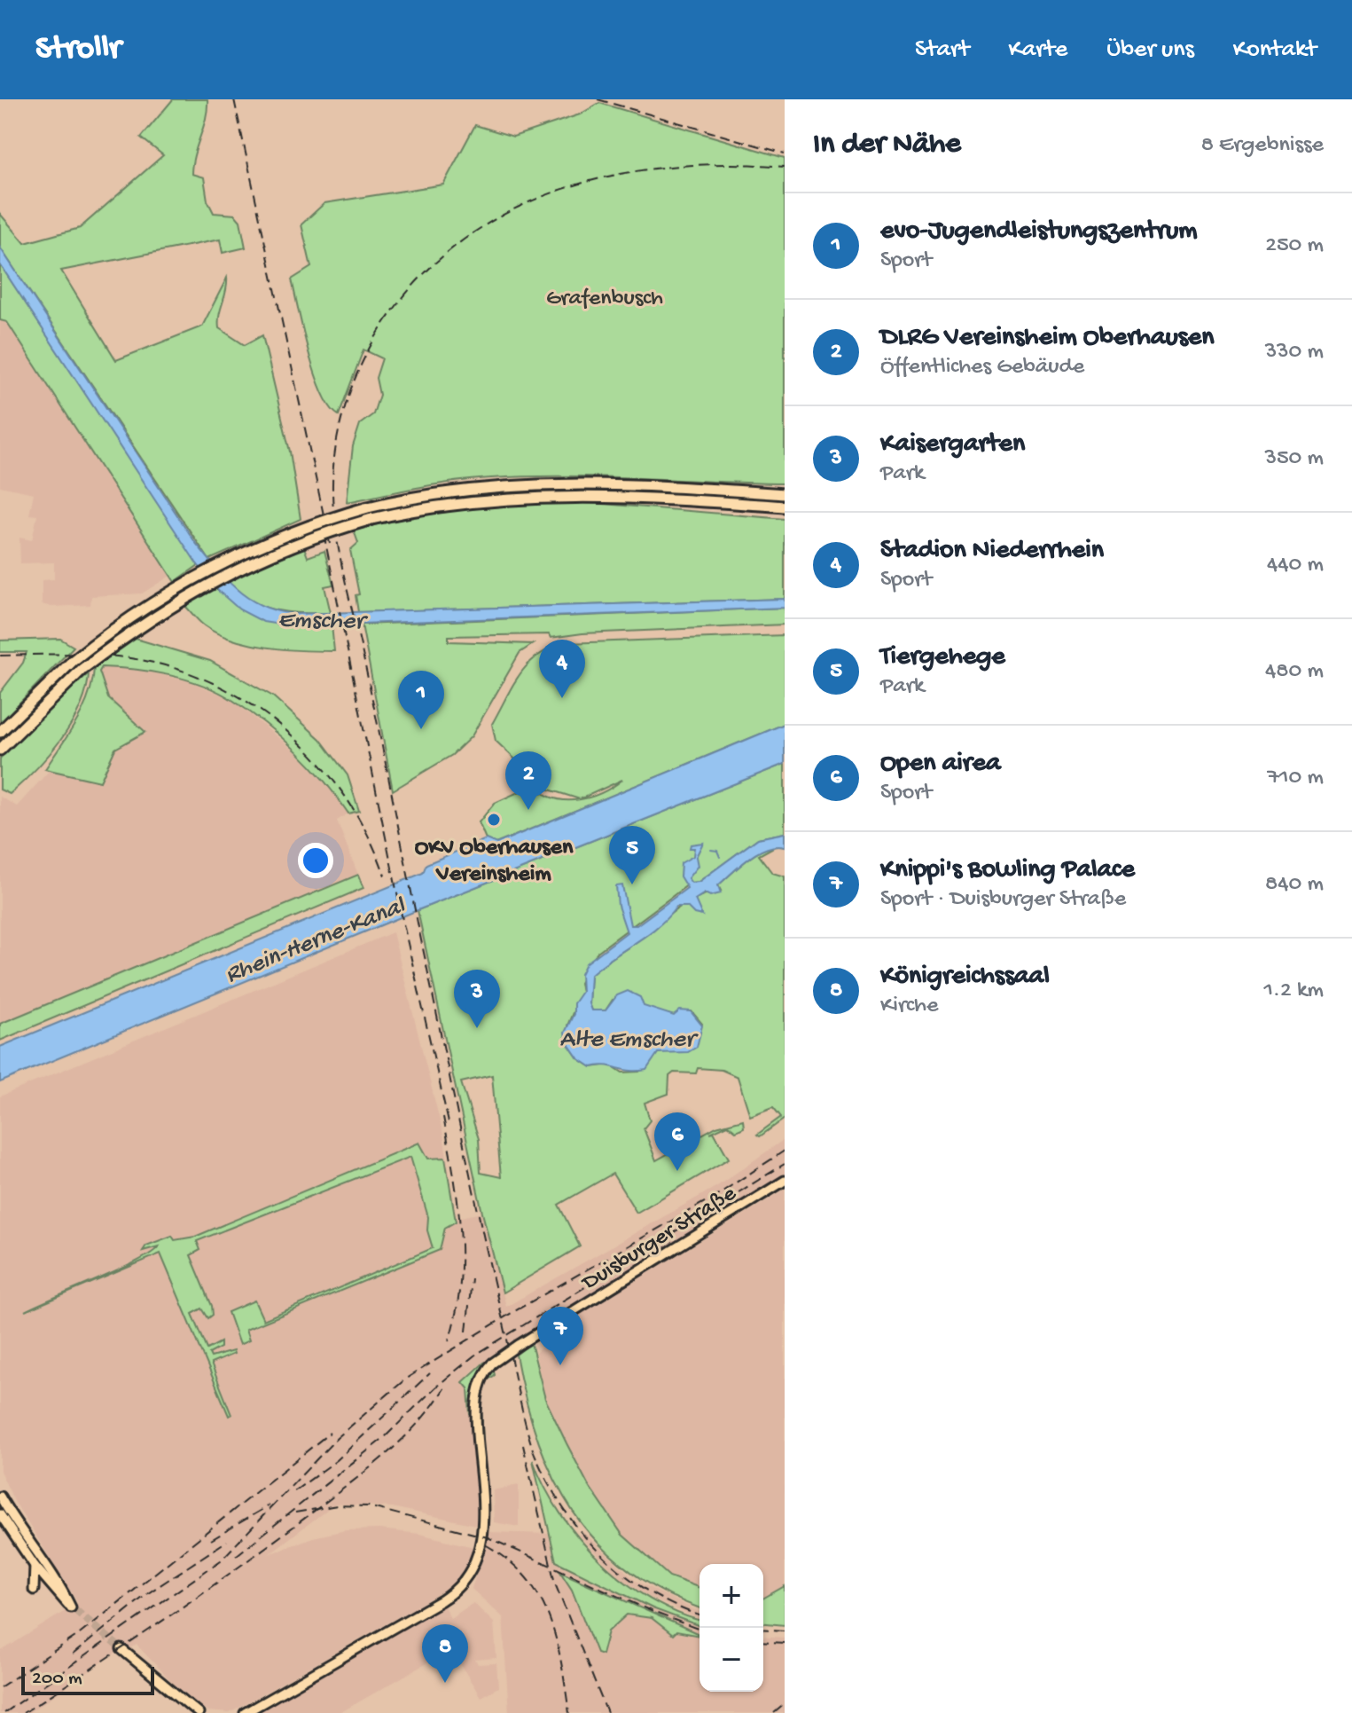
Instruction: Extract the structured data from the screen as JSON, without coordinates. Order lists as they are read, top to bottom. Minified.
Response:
{"streets":{"main road":["Duisburger Straße"]},"water":["Emscher","Rhein-Herne-Kanal","Alte Emscher"],"parks":["Grafenbusch"],"places":["OKV Oberhausen Vereinsheim"],"scale_bar":"200 m","page":{"header":"Strollr","nav":["Start","Karte","Über uns","Kontakt"],"heading":["In der Nähe","8 Ergebnisse"],"list":[{"mark":"1","name":"evo-Jugendleistungszentrum","note":"Sport","value":"250 m"},{"mark":"2","name":"DLRG Vereinsheim Oberhausen","note":"Öffentliches Gebäude","value":"330 m"},{"mark":"3","name":"Kaisergarten","note":"Park","value":"350 m"},{"mark":"4","name":"Stadion Niederrhein","note":"Sport","value":"440 m"},{"mark":"5","name":"Tiergehege","note":"Park","value":"480 m"},{"mark":"6","name":"Open airea","note":"Sport","value":"710 m"},{"mark":"7","name":"Knippi's Bowling Palace","note":"Sport · Duisburger Straße","value":"840 m"},{"mark":"8","name":"Königreichssaal","note":"Kirche","value":"1.2 km"}],"pins":["4","1","2","5","3","6","7","8"],"map_buttons":["+","−"],"scale":"200 m"}}
